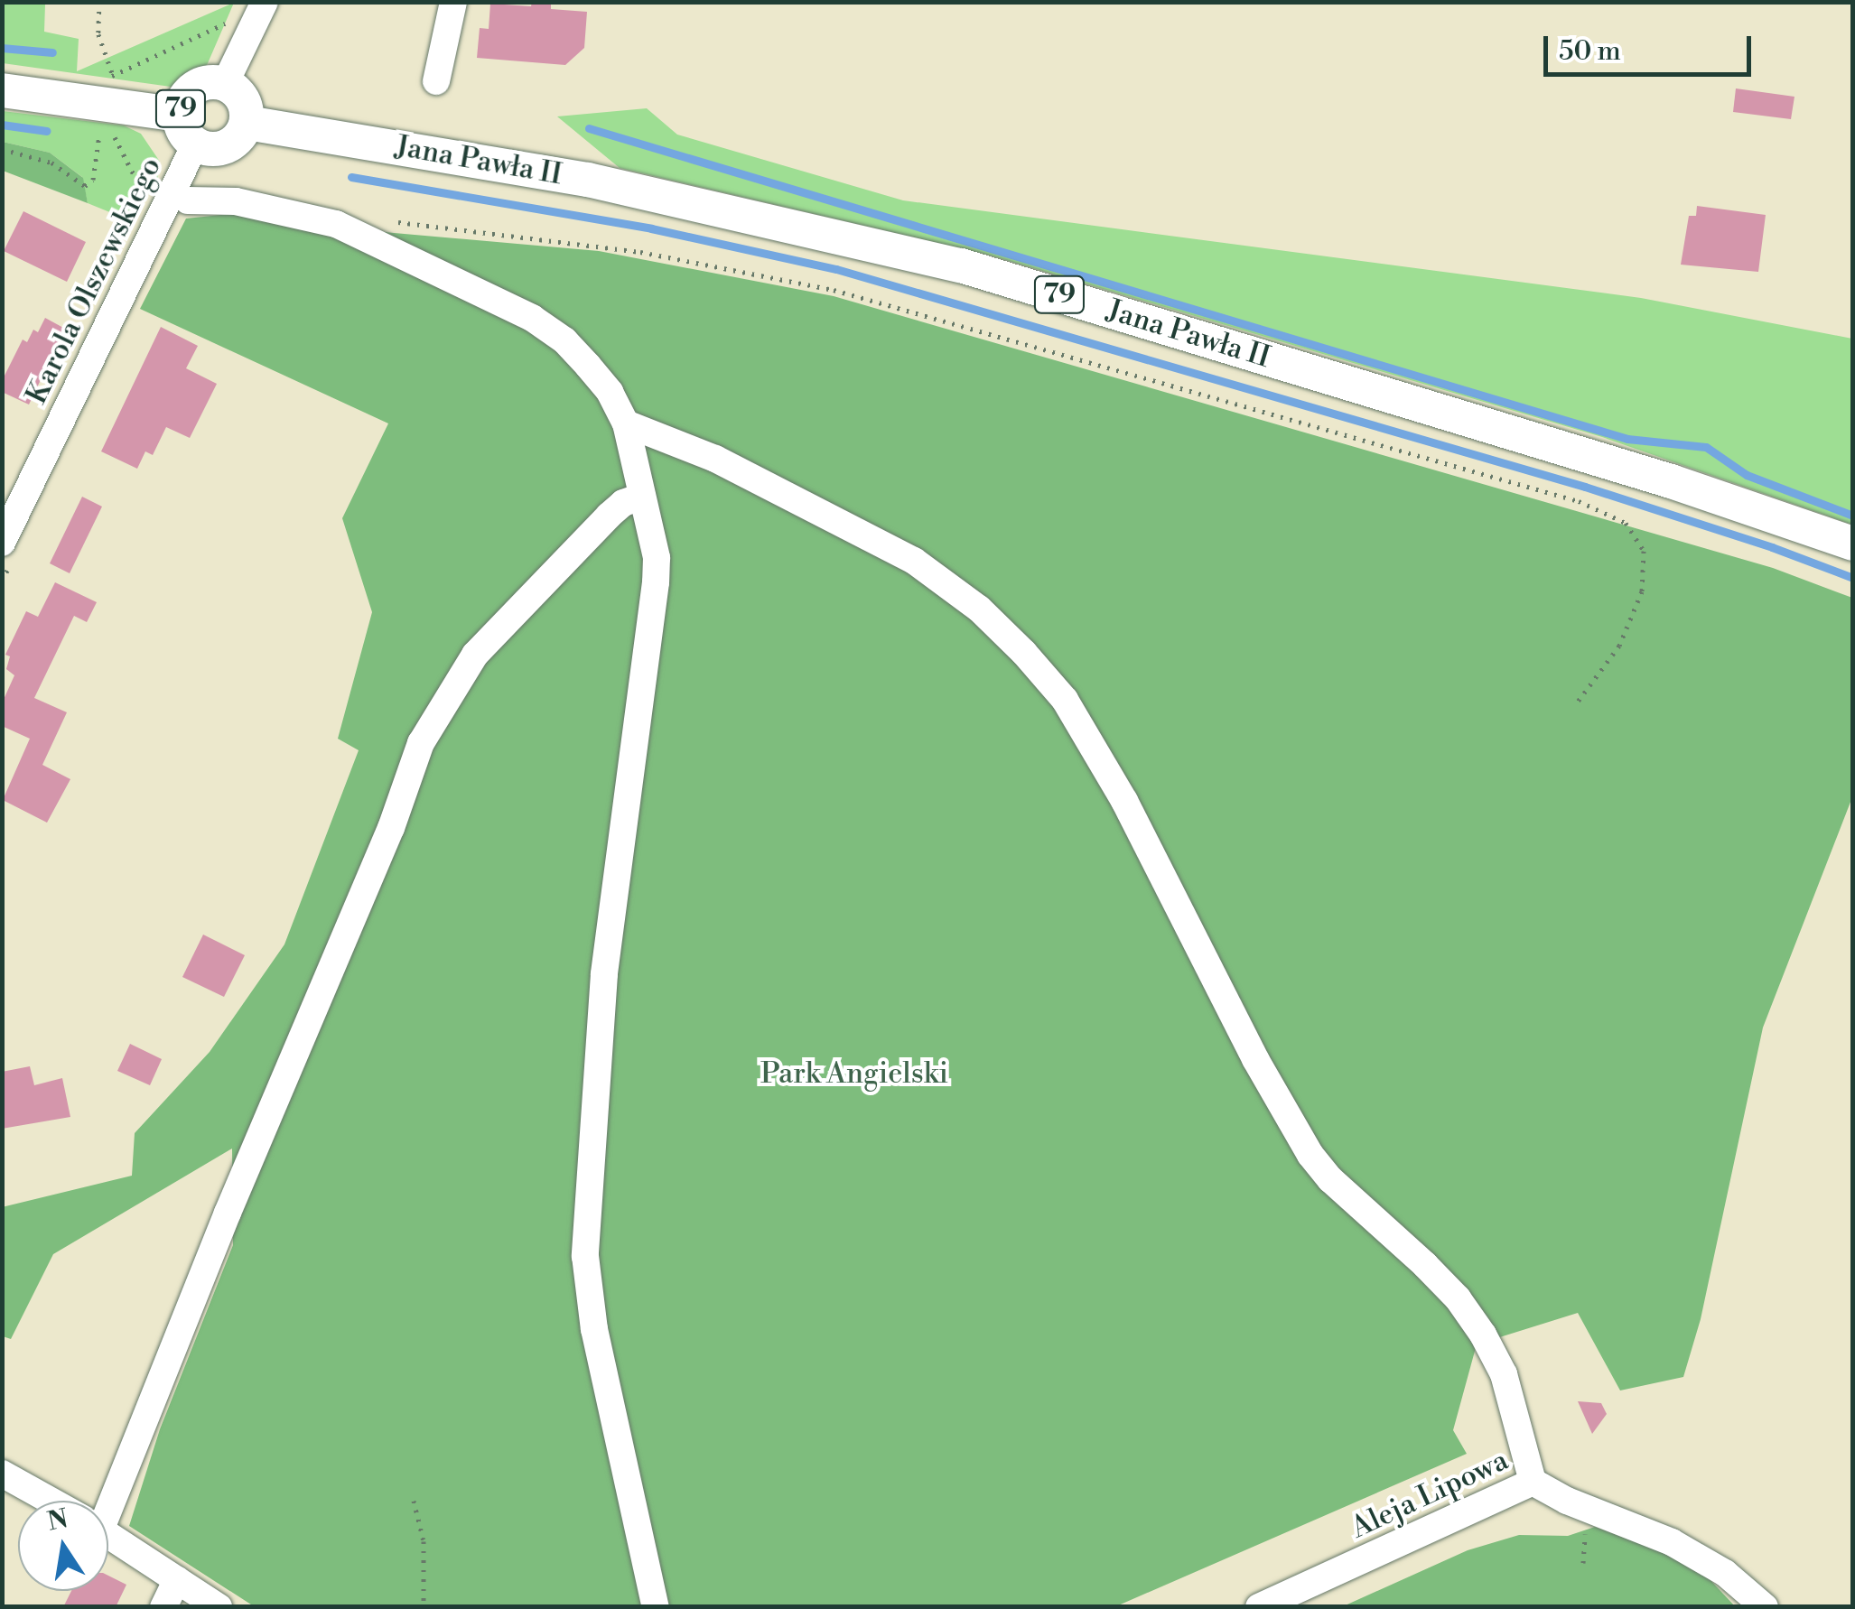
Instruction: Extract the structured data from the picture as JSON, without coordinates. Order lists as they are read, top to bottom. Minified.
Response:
{"streets":{"main road":["79","Jana Pawła II"],"street":["Karola Olszewskiego","Aleja Lipowa"]},"crossings":[["79","Jana Pawła II"],["79","Karola Olszewskiego"],["Jana Pawła II","Karola Olszewskiego"]],"parks":["Park Angielski"],"scale_bar":"50 m","north":"top"}
